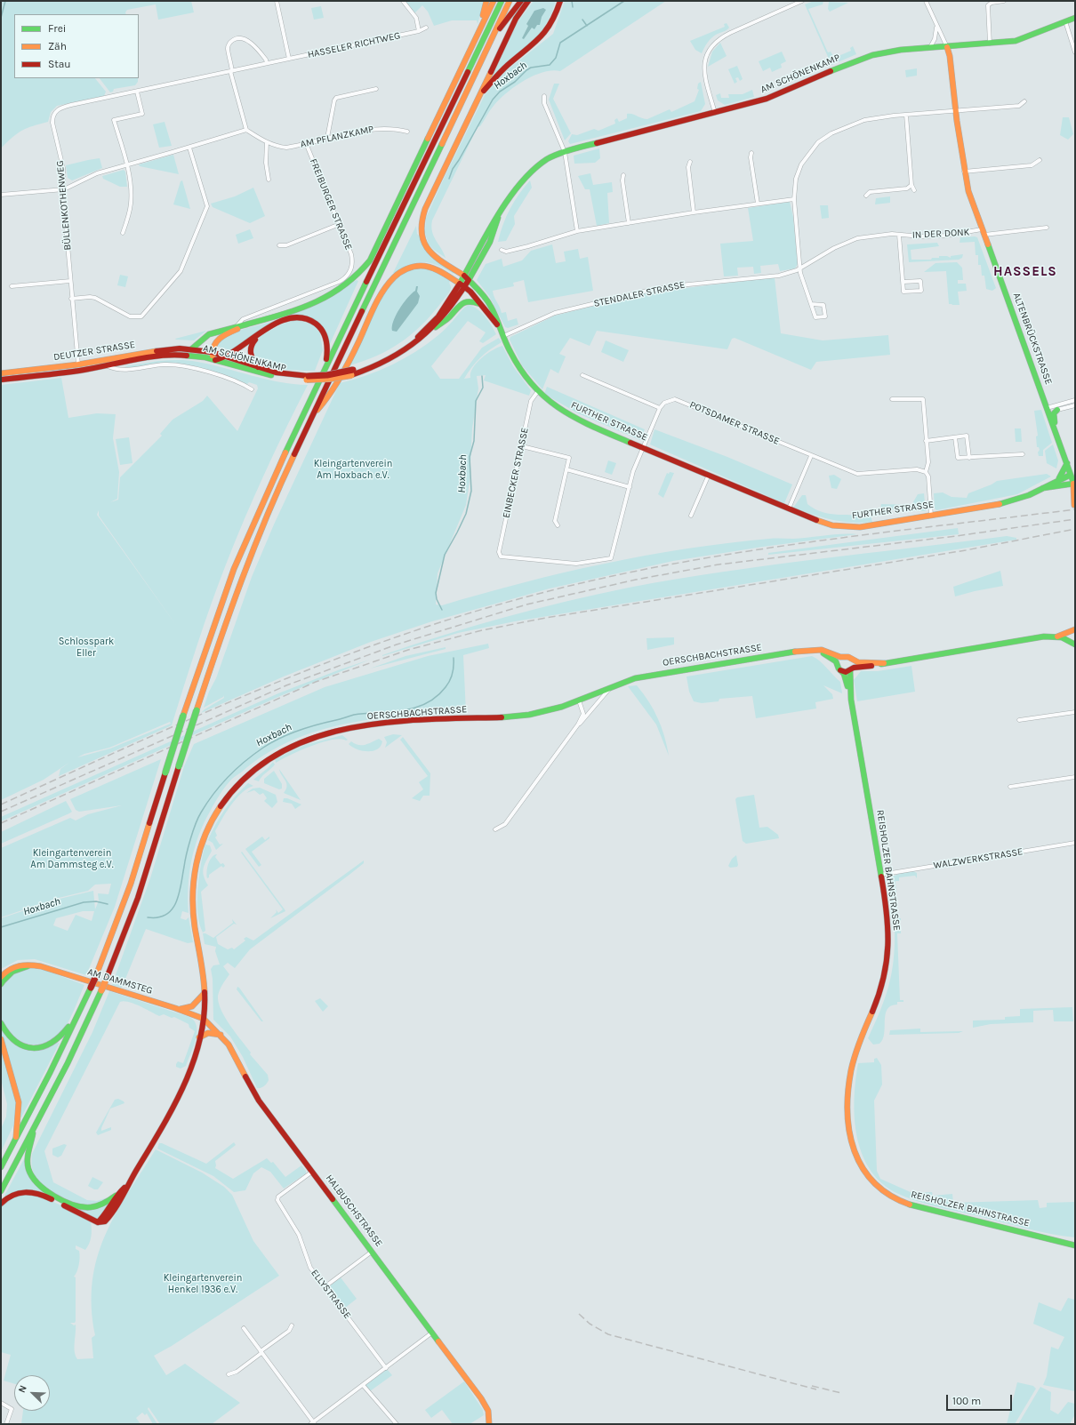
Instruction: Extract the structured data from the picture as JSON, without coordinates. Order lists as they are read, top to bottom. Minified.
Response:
{"streets":{"main road":["AM SCHÖNENKAMP","ALTENBRÜCKSTRASSE","DEUTZER STRASSE","FURTHER STRASSE","OERSCHBACHSTRASSE","REISHOLZER BAHNSTRASSE","AM DAMMSTEG","HALBUSCHSTRASSE"],"street":["HASSELER RICHTWEG","AM PFLANZKAMP","FREIBURGER STRASSE","BÜLLENKOTHENWEG","IN DER DONK","STENDALER STRASSE","POTSDAMER STRASSE","EINBECKER STRASSE","WALZWERKSTRASSE","ELLYSTRASSE"]},"crossings":[["HASSELER RICHTWEG","BÜLLENKOTHENWEG"],["AM SCHÖNENKAMP","ALTENBRÜCKSTRASSE"],["AM SCHÖNENKAMP","DEUTZER STRASSE"],["AM SCHÖNENKAMP","FURTHER STRASSE"],["AM PFLANZKAMP","FREIBURGER STRASSE"],["BÜLLENKOTHENWEG","DEUTZER STRASSE"],["IN DER DONK","STENDALER STRASSE"],["IN DER DONK","ALTENBRÜCKSTRASSE"],["STENDALER STRASSE","FURTHER STRASSE"],["ALTENBRÜCKSTRASSE","FURTHER STRASSE"],["FURTHER STRASSE","EINBECKER STRASSE"],["OERSCHBACHSTRASSE","REISHOLZER BAHNSTRASSE"],["OERSCHBACHSTRASSE","AM DAMMSTEG"],["OERSCHBACHSTRASSE","HALBUSCHSTRASSE"],["WALZWERKSTRASSE","REISHOLZER BAHNSTRASSE"],["AM DAMMSTEG","HALBUSCHSTRASSE"],["HALBUSCHSTRASSE","ELLYSTRASSE"]],"districts":["HASSELS"],"water":["Hoxbach"],"parks":["Kleingartenverein Am Hoxbach e.V.","Schlosspark Eller","Kleingartenverein Am Dammsteg e.V.","Kleingartenverein Henkel 1936 e.V."],"legend":["Frei","Zäh","Stau"],"scale_bar":"100 m","north":"top left"}
